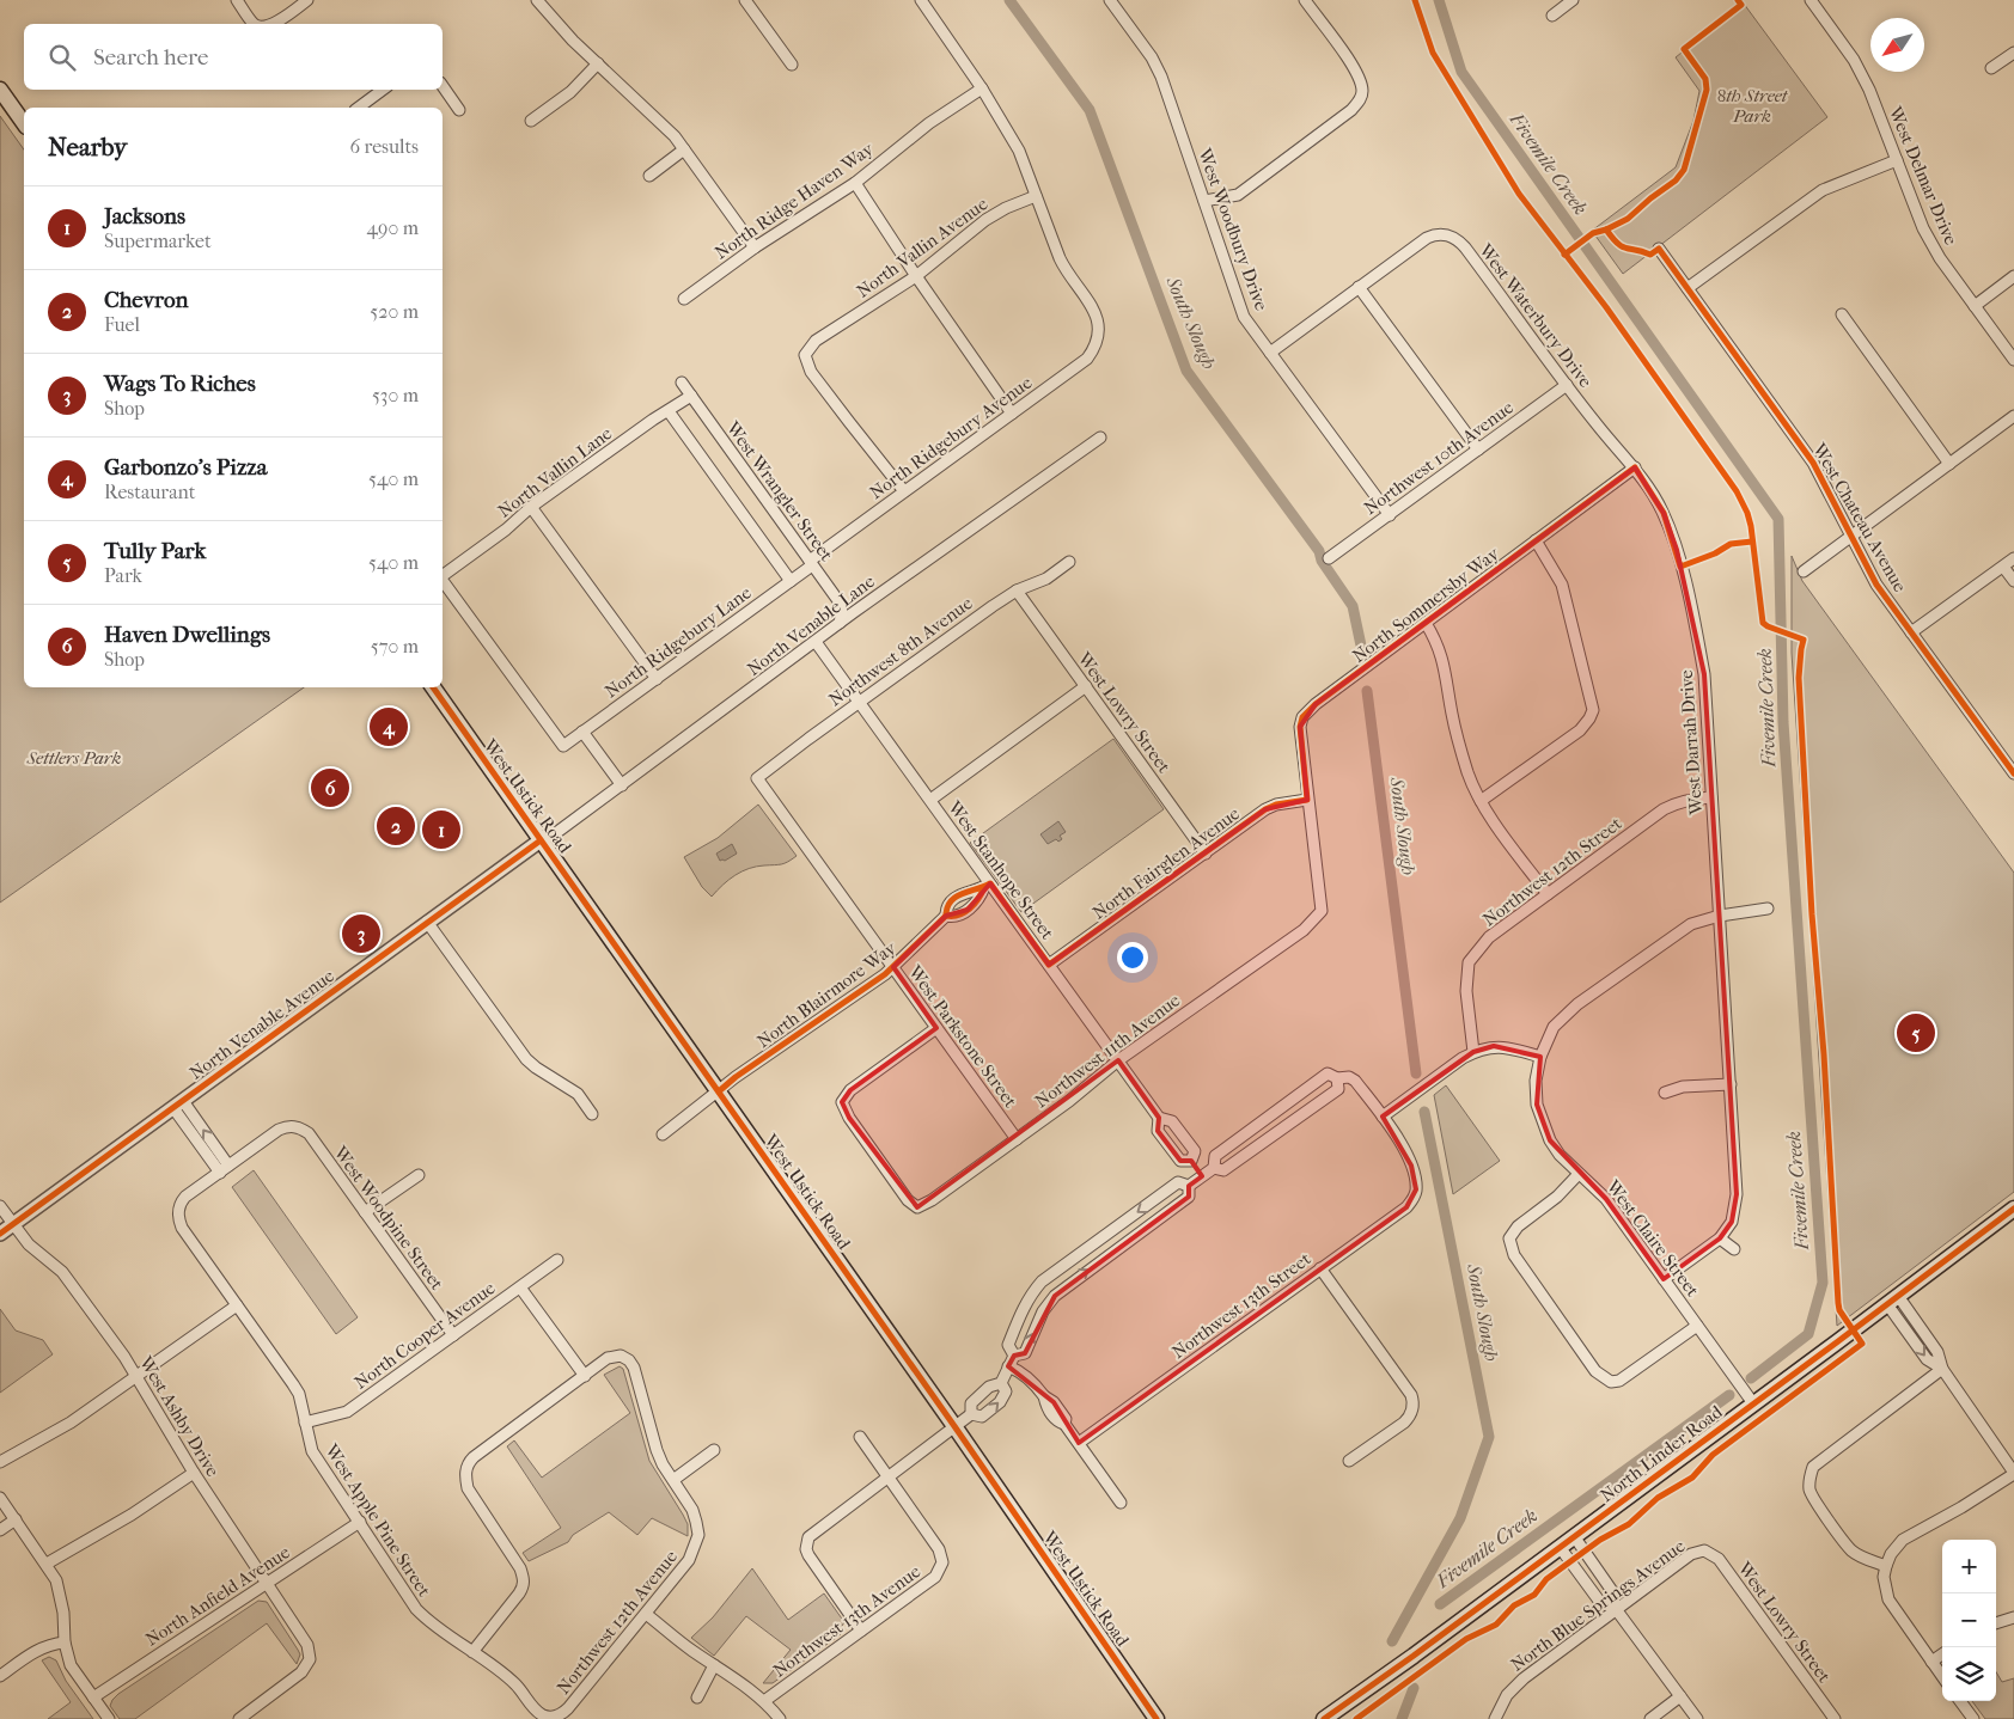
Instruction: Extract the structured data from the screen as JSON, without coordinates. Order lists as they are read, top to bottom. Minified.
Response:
{"streets":{"main road":["West Ustick Road","North Linder Road"],"street":["West Delmar Drive","North Ridge Haven Way","West Woodbury Drive","North Vallin Avenue","West Waterbury Drive","North Ridgebury Avenue","Northwest 10th Avenue","North Vallin Lane","West Wrangler Street","West Chateau Avenue","North Sommersby Way","North Venable Lane","North Ridgebury Lane","Northwest 8th Avenue","West Lowry Street","West Darrah Drive","North Fairglen Avenue","West Stanhope Street","Northwest 12th Street","North Blairmore Way","North Venable Avenue","West Parkstone Street","Northwest 11th Avenue","West Woodpine Street","West Claire Street","Northwest 13th Street","North Cooper Avenue","West Ashby Drive","West Apple Pine Street","North Anfield Avenue","North Blue Springs Avenue","Northwest 13th Avenue","Northwest 12th Avenue"]},"crossings":[["West Woodbury Drive","Northwest 10th Avenue"],["North Vallin Avenue","North Ridgebury Avenue"],["West Waterbury Drive","Northwest 10th Avenue"],["West Waterbury Drive","West Darrah Drive"],["North Ridgebury Avenue","West Wrangler Street"],["North Ridgebury Avenue","North Ridgebury Lane"],["North Vallin Lane","West Wrangler Street"],["West Wrangler Street","North Venable Lane"],["West Wrangler Street","North Ridgebury Lane"],["North Sommersby Way","West Darrah Drive"],["North Sommersby Way","North Fairglen Avenue"],["North Sommersby Way","Northwest 11th Avenue"],["North Venable Lane","West Ustick Road"],["North Venable Lane","West Stanhope Street"],["North Venable Lane","North Venable Avenue"],["Northwest 8th Avenue","West Lowry Street"],["Northwest 8th Avenue","West Stanhope Street"],["Northwest 8th Avenue","West Parkstone Street"],["West Lowry Street","North Fairglen Avenue"],["West Lowry Street","North Blue Springs Avenue"],["West Darrah Drive","Northwest 12th Street"],["West Darrah Drive","West Claire Street"],["West Ustick Road","North Blairmore Way"],["West Ustick Road","North Venable Avenue"],["North Fairglen Avenue","West Stanhope Street"],["West Stanhope Street","North Blairmore Way"],["West Stanhope Street","Northwest 11th Avenue"],["North Blairmore Way","West Parkstone Street"],["North Venable Avenue","West Ashby Drive"],["West Parkstone Street","Northwest 11th Avenue"],["West Woodpine Street","North Cooper Avenue"],["West Woodpine Street","West Apple Pine Street"],["West Claire Street","North Linder Road"],["North Cooper Avenue","West Apple Pine Street"],["West Ashby Drive","North Anfield Avenue"],["West Apple Pine Street","North Anfield Avenue"],["West Apple Pine Street","Northwest 12th Avenue"]],"water":["Fivemile Creek","South Slough"],"parks":["8th Street Park","Settlers Park"],"north":"bottom left","page":{"search":"Search here","heading":["Nearby","6 results"],"list":[{"mark":"1","name":"Jacksons","note":"Supermarket","value":"490 m"},{"mark":"2","name":"Chevron","note":"Fuel","value":"520 m"},{"mark":"3","name":"Wags To Riches","note":"Shop","value":"530 m"},{"mark":"4","name":"Garbonzo's Pizza","note":"Restaurant","value":"540 m"},{"mark":"5","name":"Tully Park","note":"Park","value":"540 m"},{"mark":"6","name":"Haven Dwellings","note":"Shop","value":"570 m"}],"pins":["4","6","2","1","3","5"],"map_buttons":["+","−"]}}
